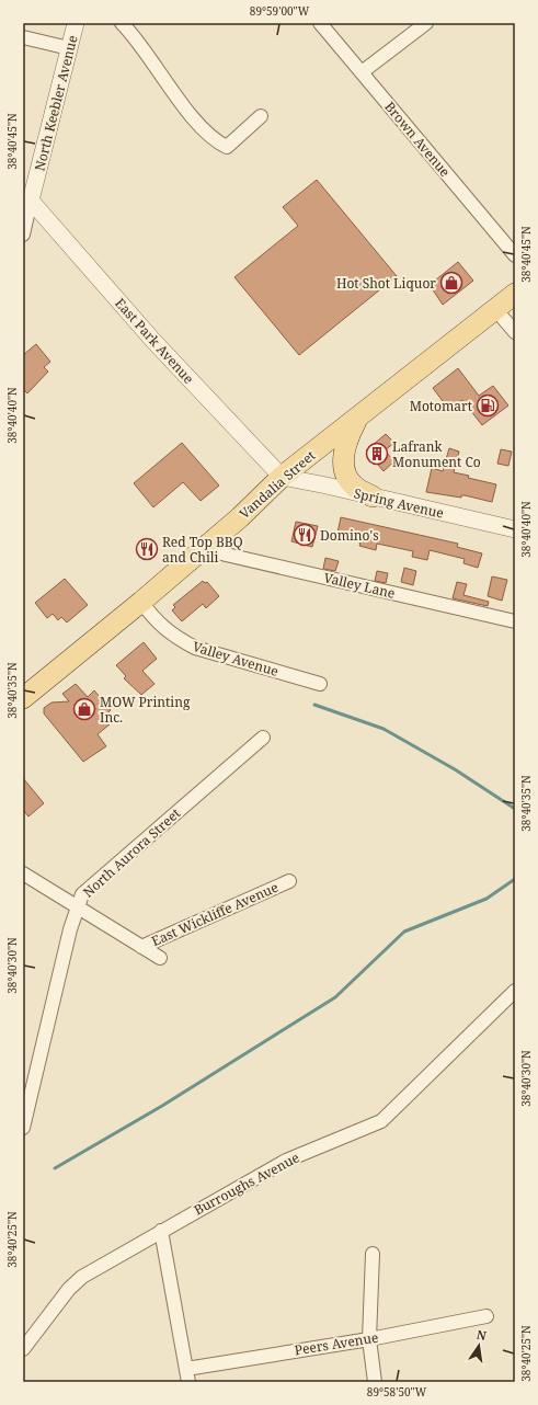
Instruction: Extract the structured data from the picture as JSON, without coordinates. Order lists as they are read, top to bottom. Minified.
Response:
{"streets":{"main road":["Vandalia Street"],"street":["North Keebler Avenue","Brown Avenue","East Park Avenue","Spring Avenue","Valley Lane","Valley Avenue","North Aurora Street","East Wickliffe Avenue","Burroughs Avenue","Peers Avenue"]},"crossings":[["North Keebler Avenue","East Park Avenue"],["East Park Avenue","Vandalia Street"],["East Park Avenue","Spring Avenue"],["Vandalia Street","Spring Avenue"],["Vandalia Street","Valley Lane"],["Vandalia Street","Valley Avenue"],["North Aurora Street","East Wickliffe Avenue"]],"places":{"shop":["Hot Shot Liquor","MOW Printing Inc."],"fuel station":["Motomart"],"building":["Lafrank Monument Co"],"restaurant":["Domino's","Red Top BBQ and Chili"]},"north":"top","coordinates":["89°59'00\"W","38°40'45\"N","38°40'40\"N","38°40'35\"N","38°40'30\"N","38°40'25\"N","89°58'50\"W"]}
